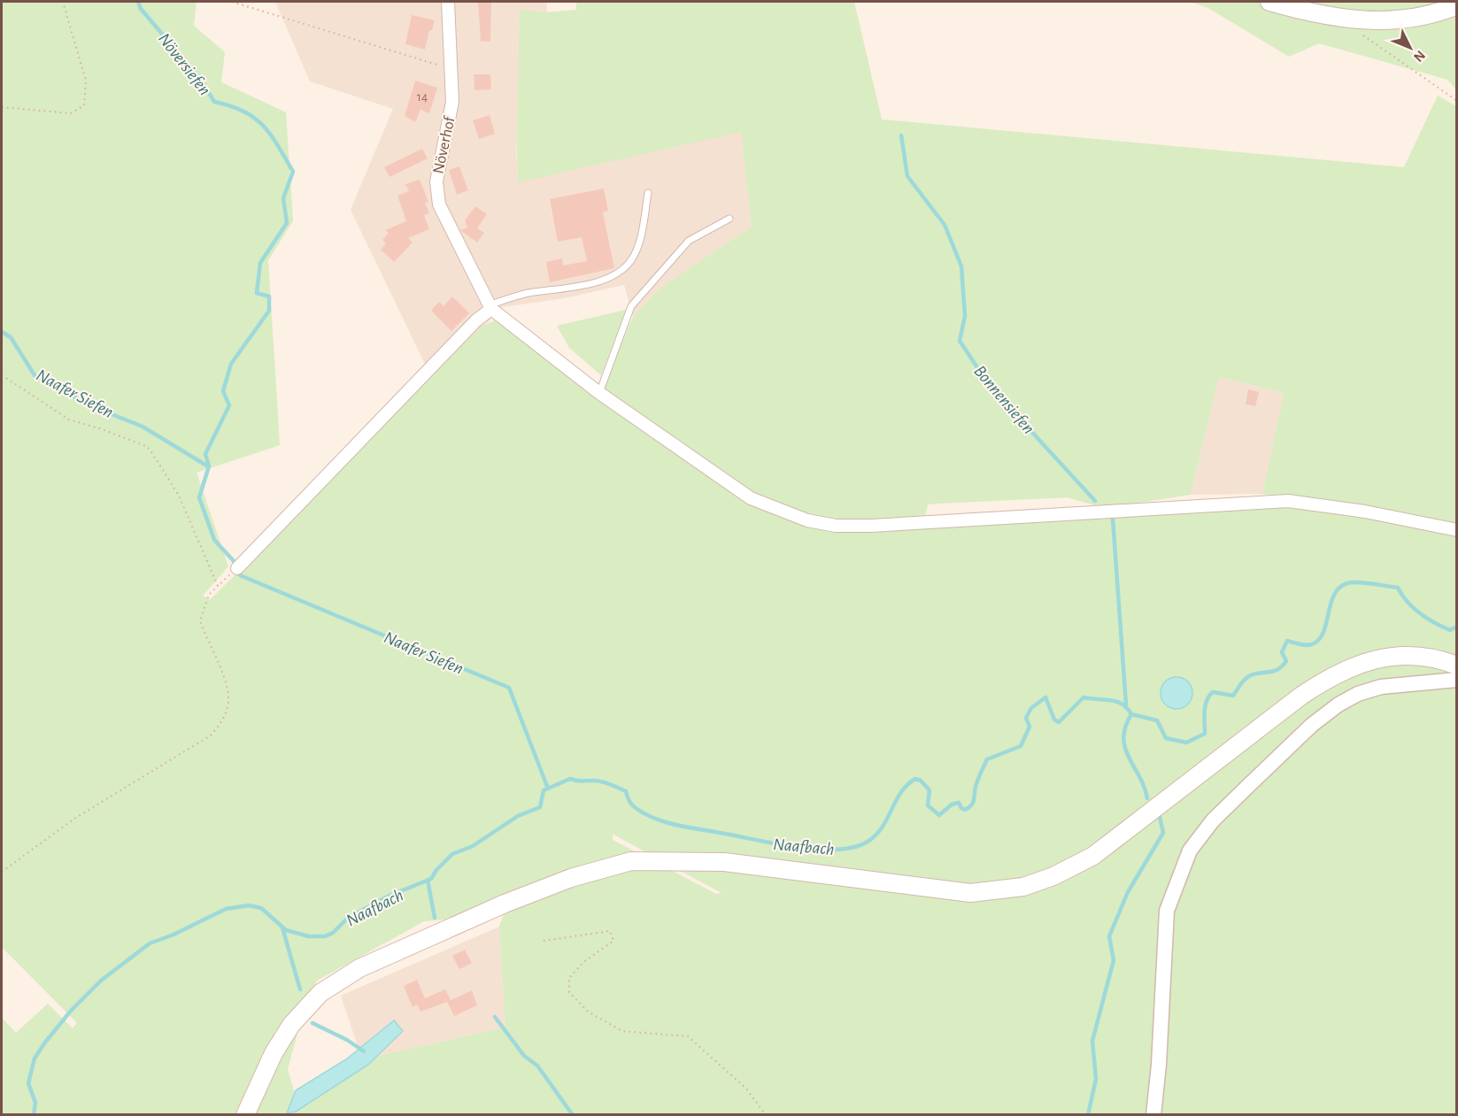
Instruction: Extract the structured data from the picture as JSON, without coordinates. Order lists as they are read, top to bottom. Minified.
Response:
{"streets":{"street":["Növerhof"]},"water":["Növersiefen","Naafer Siefen","Bonnensiefen","Naafbach"],"house_numbers":["14"],"north":"bottom right"}
